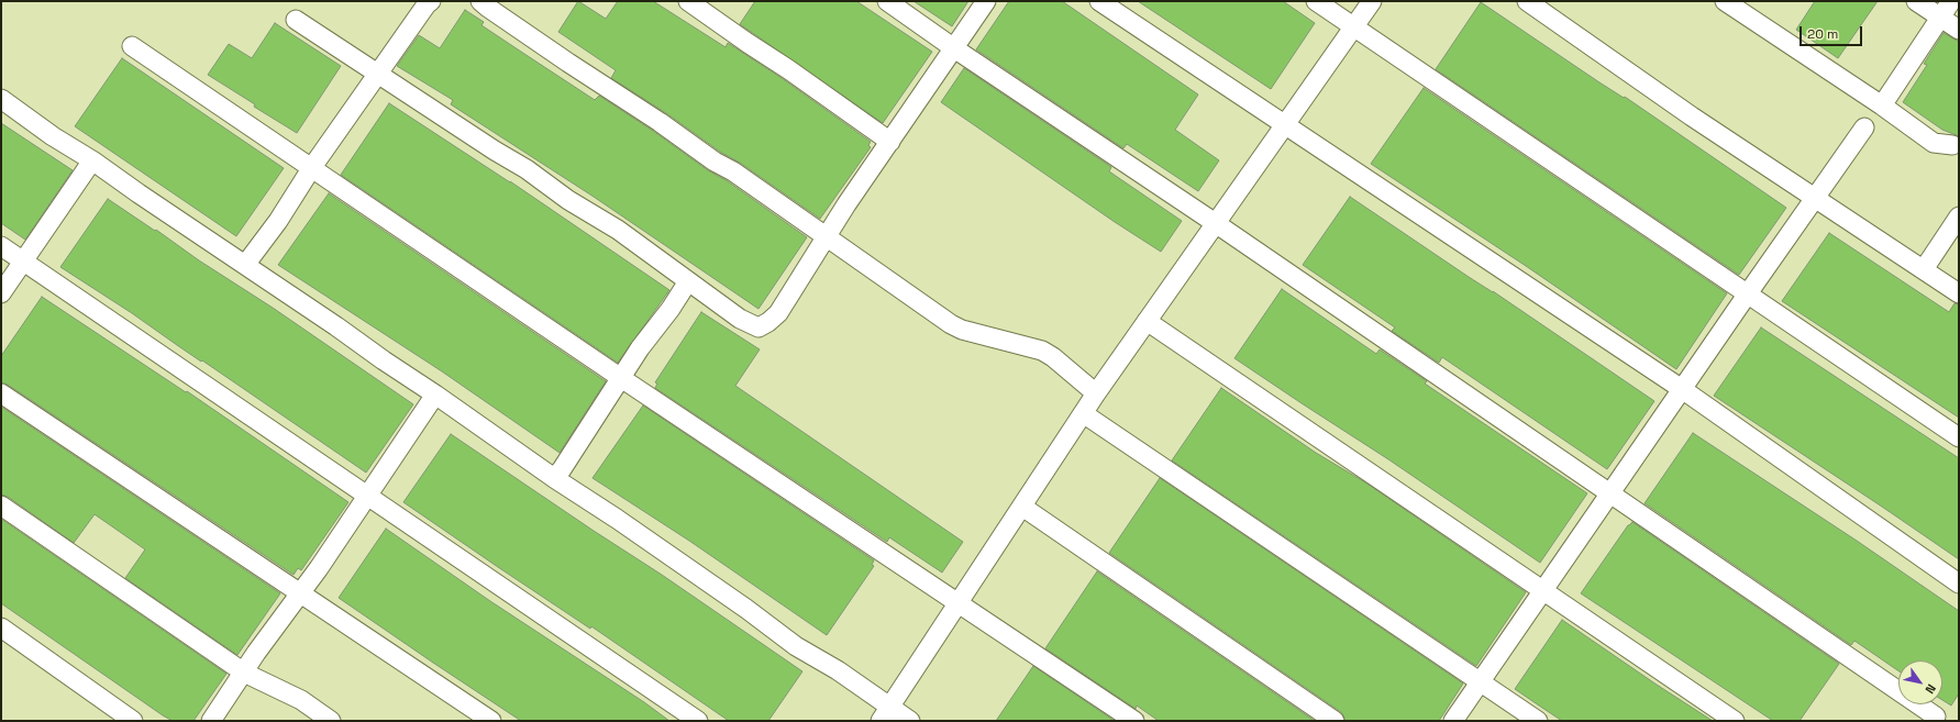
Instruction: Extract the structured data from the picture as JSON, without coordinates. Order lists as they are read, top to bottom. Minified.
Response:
{"scale_bar":"20 m","north":"bottom right"}
